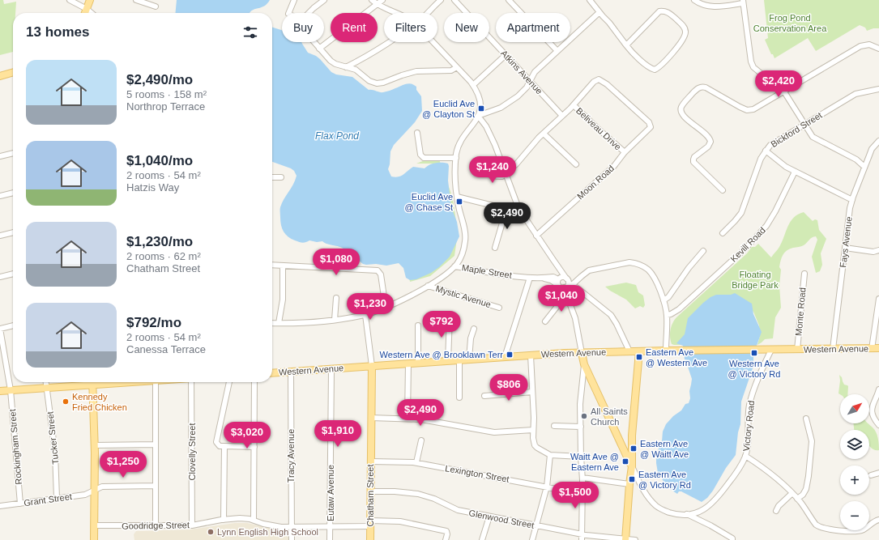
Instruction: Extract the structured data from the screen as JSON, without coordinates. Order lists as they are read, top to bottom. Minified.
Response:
{"streets":{"main road":["Western Avenue","Chatham Street"],"street":["Atkins Avenue","Beliveau Drive","Bickford Street","Moon Road","Fays Avenue","Kevill Road","Maple Street","Mystic Avenue","Monte Road","Victory Road","Tucker Street","Rockingham Street","Clovelly Street","Tracy Avenue","Lexington Street","Eutaw Avenue","Grant Street","Glenwood Street","Goodridge Street"]},"crossings":[["Beliveau Drive","Moon Road"],["Fays Avenue","Western Avenue"],["Maple Street","Mystic Avenue"],["Maple Street","Chatham Street"],["Monte Road","Western Avenue"],["Western Avenue","Victory Road"],["Western Avenue","Tracy Avenue"],["Western Avenue","Eutaw Avenue"],["Western Avenue","Chatham Street"],["Tucker Street","Grant Street"],["Rockingham Street","Grant Street"],["Clovelly Street","Goodridge Street"],["Tracy Avenue","Goodridge Street"],["Lexington Street","Chatham Street"],["Eutaw Avenue","Goodridge Street"],["Chatham Street","Glenwood Street"],["Chatham Street","Goodridge Street"]],"water":["Flax Pond"],"parks":["Frog Pond Conservation Area","Floating Bridge Park"],"places":{"transit":["Euclid Ave @ Clayton St","Euclid Ave @ Chase St","Western Ave @ Victory Rd","Western Ave @ Brooklawn Terr","Eastern Ave @ Western Ave","Eastern Ave @ Waitt Ave","Waitt Ave @ Eastern Ave","Eastern Ave @ Victory Rd"],"other":["Kennedy Fried Chicken","All Saints Church","Lynn English High School"]},"north":"top right","page":{"chip":["Buy","Rent","Filters","New","Apartment"],"heading":"13 homes","list":[{"name":"$2,490/mo","note":"5 rooms · 158 m² · Northrop Terrace"},{"name":"$1,040/mo","note":"2 rooms · 54 m² · Hatzis Way"},{"name":"$1,230/mo","note":"2 rooms · 62 m² · Chatham Street"},{"name":"$792/mo","note":"2 rooms · 54 m² · Canessa Terrace"}],"price":["$2,420","$1,240","$2,490","$1,080","$1,040","$1,230","$792","$806","$2,490","$1,910","$3,020","$1,250","$1,500"],"map_buttons":["+","−"]}}
